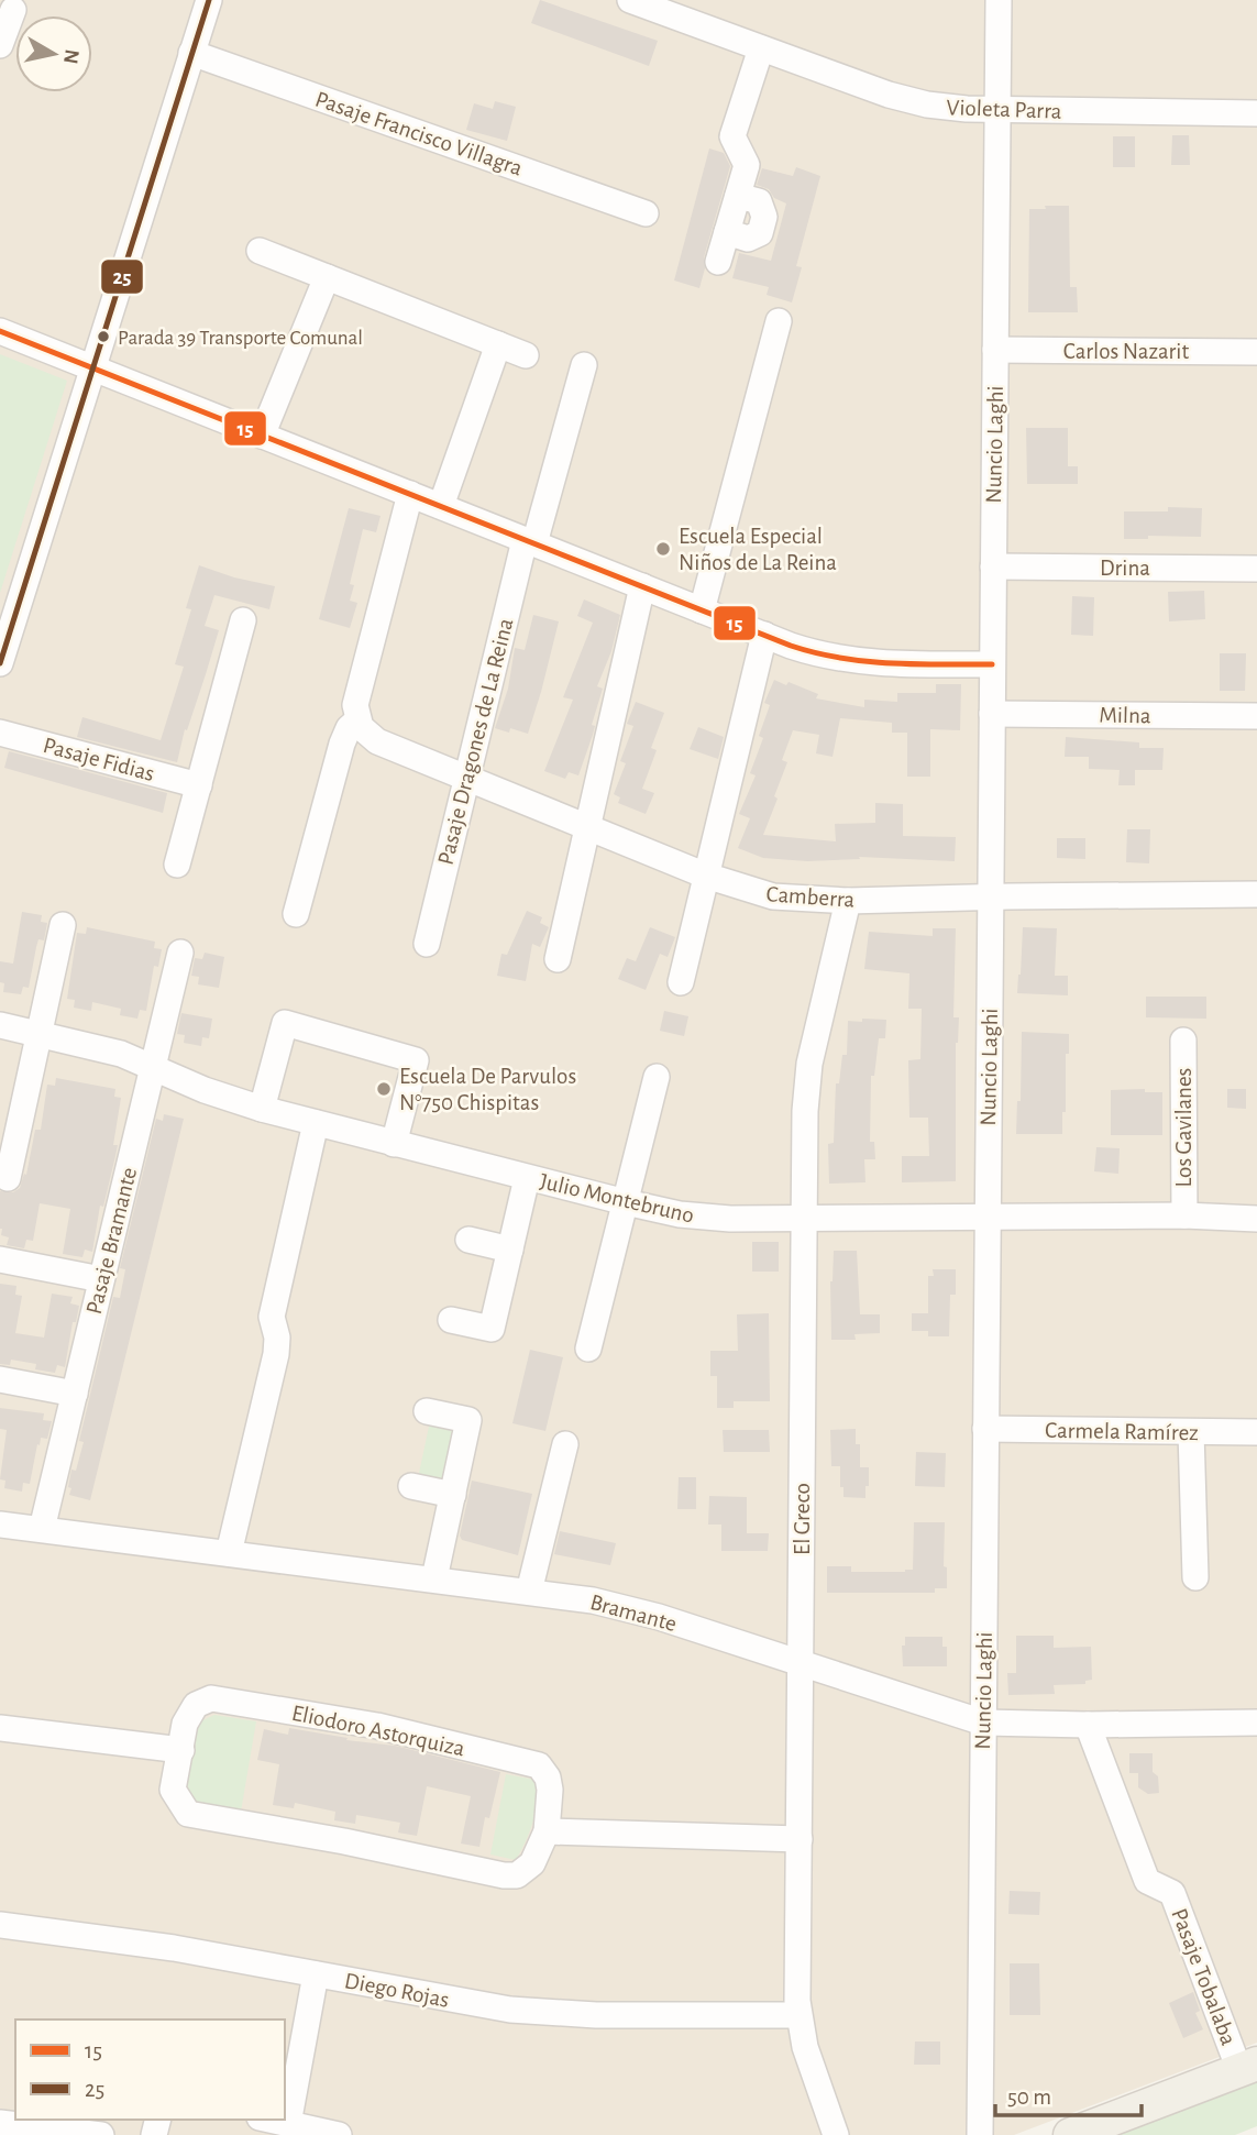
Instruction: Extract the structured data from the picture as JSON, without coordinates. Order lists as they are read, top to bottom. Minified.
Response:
{"streets":{"street":["Violeta Parra","Pasaje Francisco Villagra","Carlos Nazarit","Nuncio Laghi","Drina","Milna","Pasaje Dragones de La Reina","Pasaje Fidias","Camberra","Los Gavilanes","Julio Montebruno","Pasaje Bramante","Carmela Ramírez","El Greco","Bramante","Eliodoro Astorquiza","Pasaje Tobalaba","Diego Rojas"]},"crossings":[["Violeta Parra","Nuncio Laghi"],["Carlos Nazarit","Nuncio Laghi"],["Nuncio Laghi","Drina"],["Nuncio Laghi","Milna"],["Nuncio Laghi","Camberra"],["Nuncio Laghi","Julio Montebruno"],["Nuncio Laghi","Carmela Ramírez"],["Nuncio Laghi","Bramante"],["Pasaje Dragones de La Reina","Camberra"],["Camberra","El Greco"],["Los Gavilanes","Julio Montebruno"],["Julio Montebruno","Pasaje Bramante"],["Julio Montebruno","El Greco"],["Pasaje Bramante","Bramante"],["El Greco","Bramante"],["El Greco","Diego Rojas"],["Bramante","Pasaje Tobalaba"]],"places":["Parada 39 Transporte Comunal","Escuela Especial Niños de La Reina","Escuela De Parvulos N°750 Chispitas"],"lines":["transit line 25","transit line 15"],"legend":["15","25"],"scale_bar":"50 m","north":"right"}
